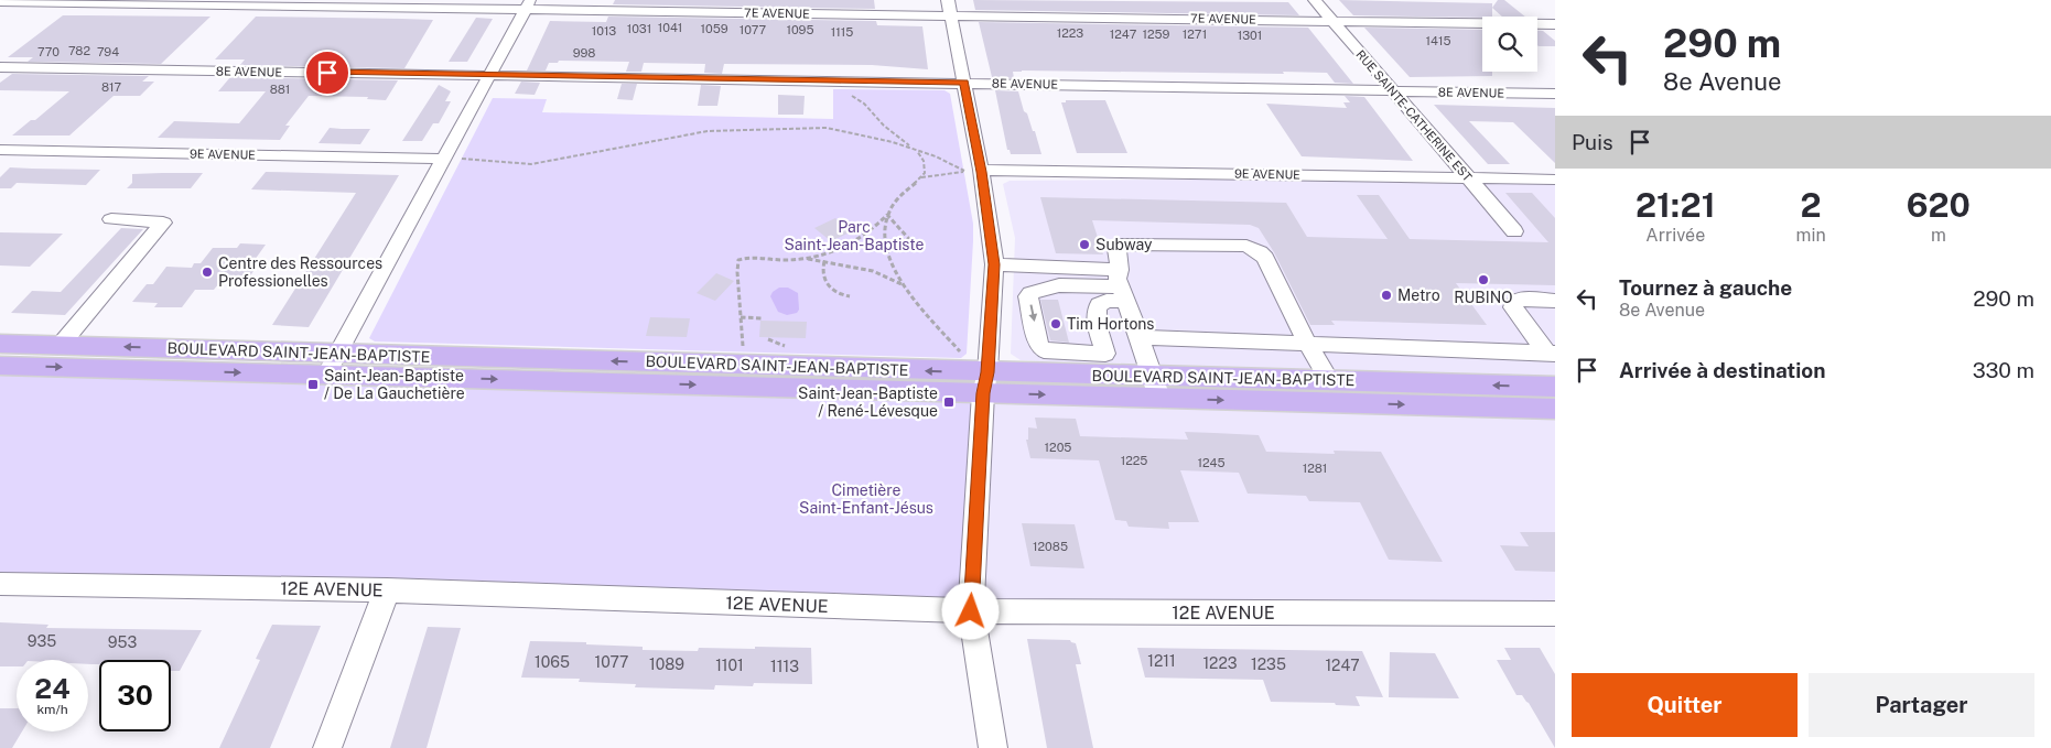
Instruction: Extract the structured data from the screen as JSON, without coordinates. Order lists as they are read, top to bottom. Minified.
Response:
{"streets":{"main road":["BOULEVARD SAINT-JEAN-BAPTISTE"],"street":["7E AVENUE","8E AVENUE","RUE SAINTE-CATHERINE EST","9E AVENUE","12E AVENUE"]},"crossings":[["7E AVENUE","RUE SAINTE-CATHERINE EST"],["8E AVENUE","RUE SAINTE-CATHERINE EST"],["RUE SAINTE-CATHERINE EST","9E AVENUE"]],"parks":["Parc Saint-Jean-Baptiste","Cimetière Saint-Enfant-Jésus"],"places":{"other":["Subway","Centre des Ressources Professionelles","RUBINO","Metro","Tim Hortons"],"transit":["Saint-Jean-Baptiste / De La Gauchetière","Saint-Jean-Baptiste / René-Lévesque"]},"house_numbers":["1041","1031","1059","1077","1095","1013","1115","1223","1247","1259","1271","1301","1415","782","770","794","998","817","881","1205","1225","1245","1281","12085","935","953","1211","1065","1077","1223","1089","1235","1101","1247","1113"],"page":{"turn":["290 m","8e Avenue"],"then":"Puis","eta":["21:21","Arrivée","2","min","620","m"],"list":[{"name":"Tournez à gauche","note":"8e Avenue","value":"290 m"},{"name":"Arrivée à destination","value":"330 m"}],"speed":"24 km/h","limit":"30","buttons":["Quitter","Partager"]}}
